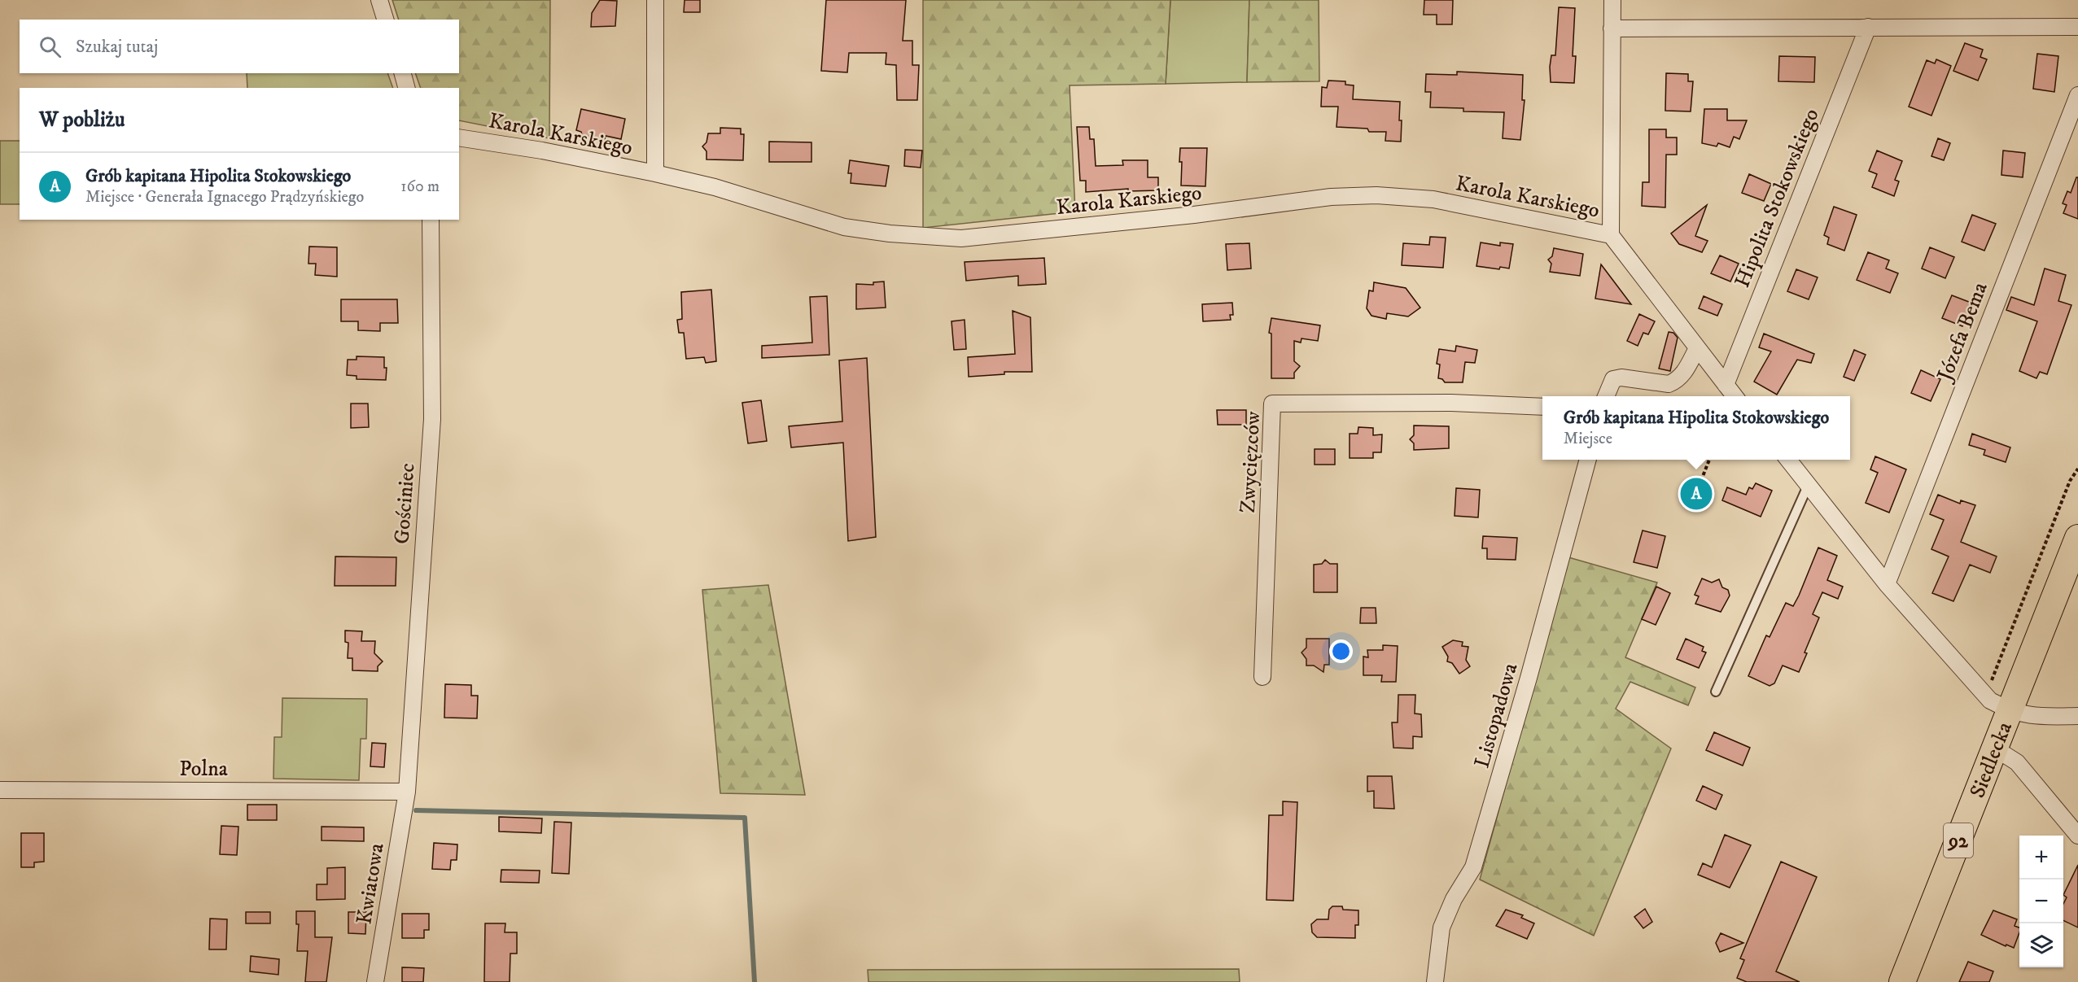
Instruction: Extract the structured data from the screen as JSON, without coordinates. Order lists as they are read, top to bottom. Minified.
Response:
{"streets":{"main road":["Siedlecka","92"],"street":["Karola Karskiego","Hipolita Stokowskiego","Józefa Bema","Zwycięzców","Gościniec","Listopadowa","Polna","Kwiatowa"]},"crossings":[["Gościniec","Polna"],["Gościniec","Kwiatowa"],["Polna","Kwiatowa"]],"page":{"search":"Szukaj tutaj","heading":"W pobliżu","list":[{"mark":"A","name":"Grób kapitana Hipolita Stokowskiego","note":"Miejsce · Generała Ignacego Prądzyńskiego","value":"160 m"}],"popup":["Grób kapitana Hipolita Stokowskiego","Miejsce"],"pins":"A","map_buttons":["+","−"]}}
